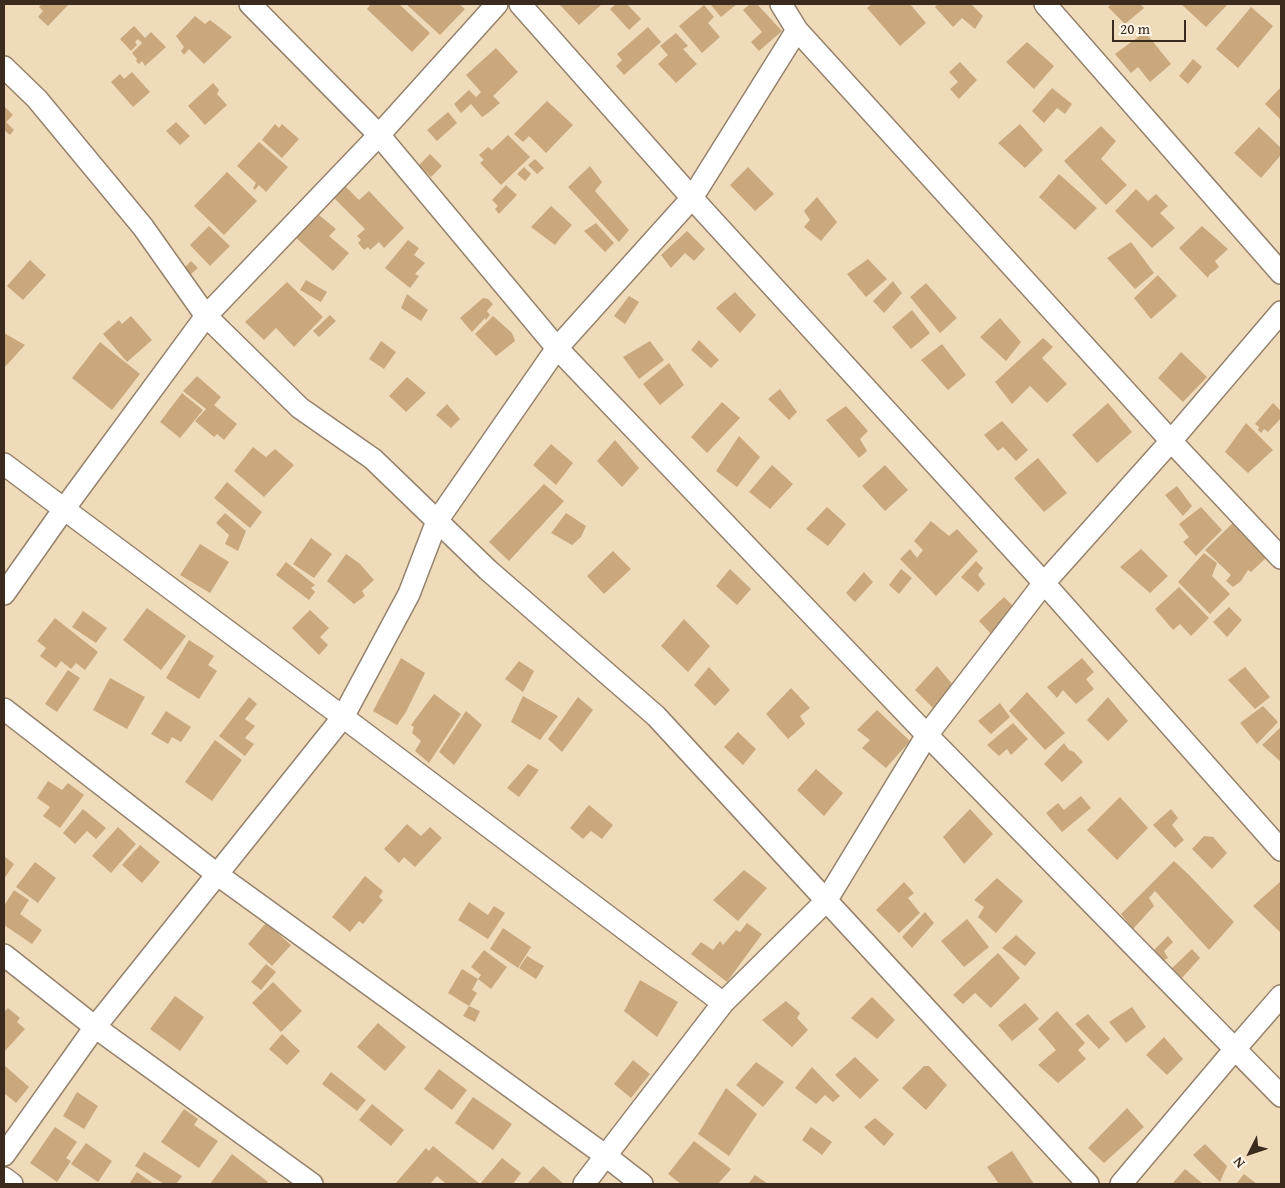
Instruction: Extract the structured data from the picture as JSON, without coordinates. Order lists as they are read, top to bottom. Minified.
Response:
{"scale_bar":"20 m","north":"bottom left"}
